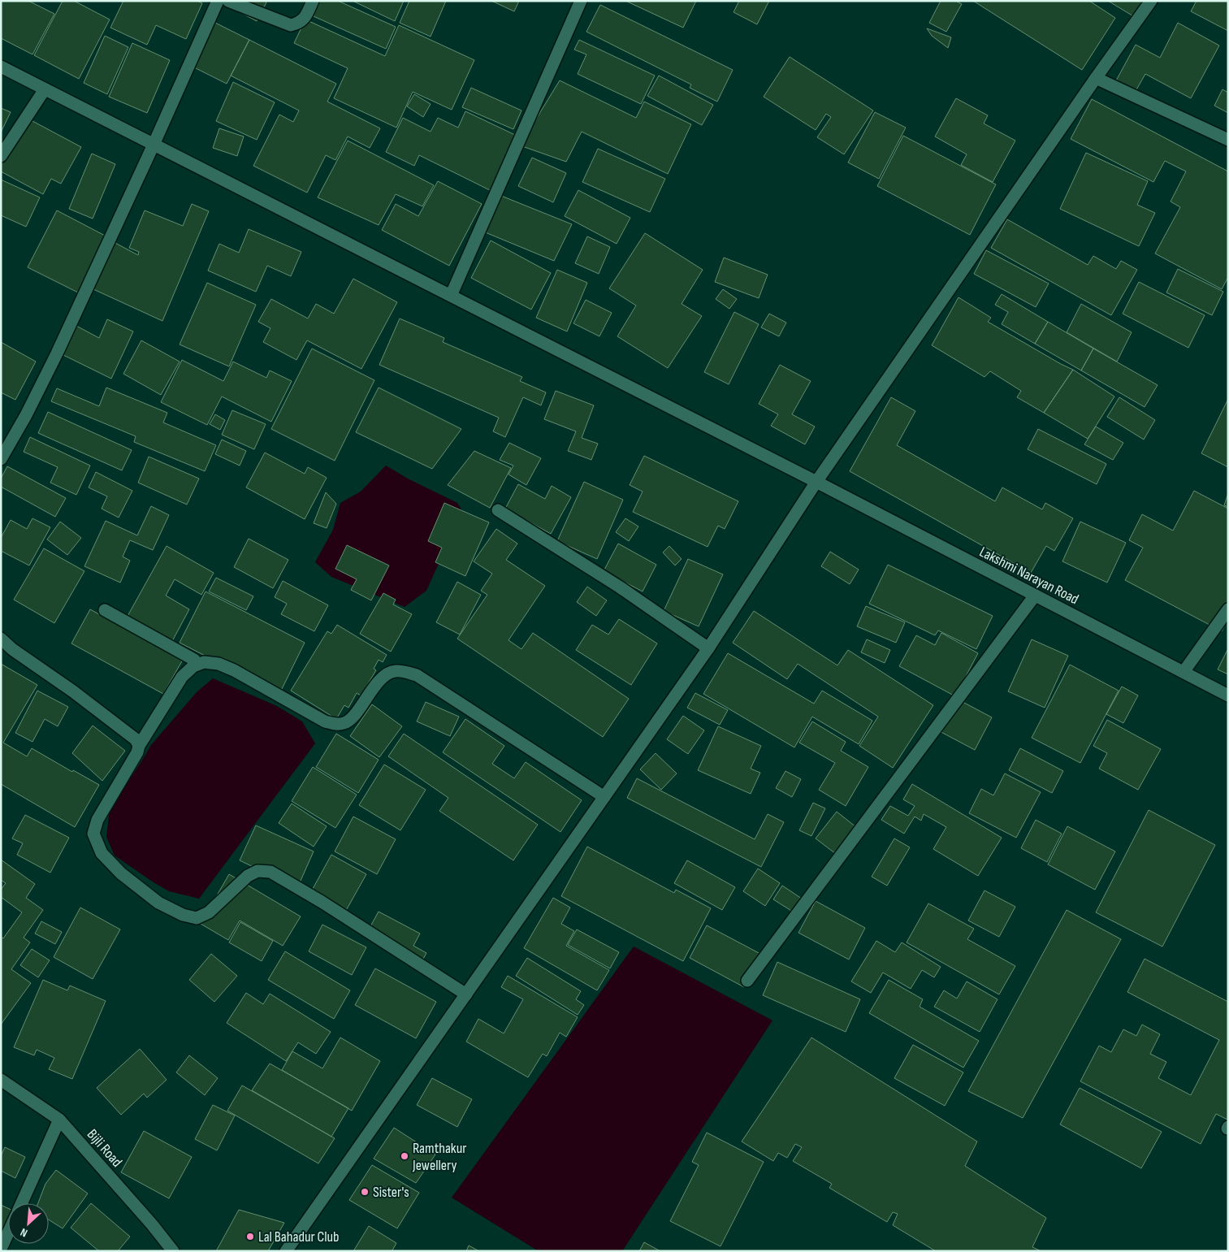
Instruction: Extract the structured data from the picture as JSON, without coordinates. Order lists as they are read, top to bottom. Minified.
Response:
{"streets":{"street":["Lakshmi Narayan Road","Bijli Road"]},"places":["Ramthakur Jewellery","Sister's","Lal Bahadur Club"],"north":"bottom left"}
